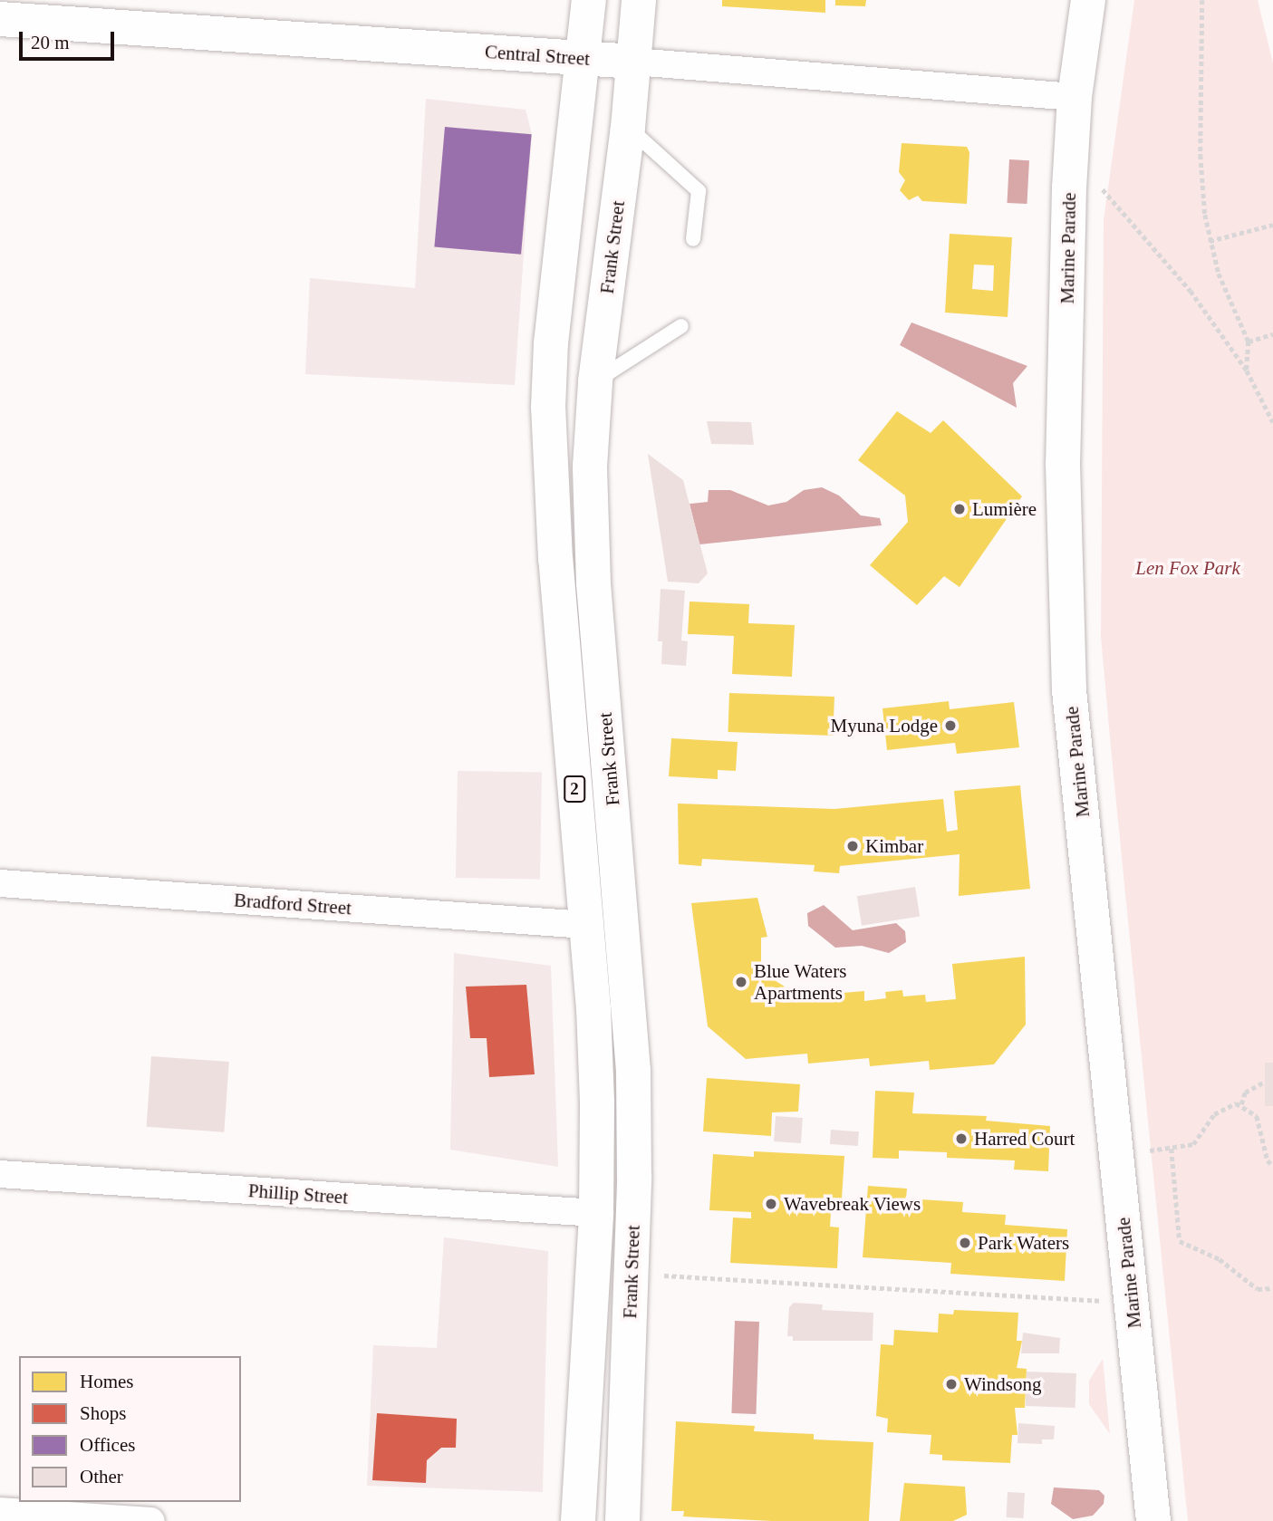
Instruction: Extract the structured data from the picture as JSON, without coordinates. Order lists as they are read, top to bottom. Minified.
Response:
{"streets":{"main road":["Central Street","Frank Street","Marine Parade","2"],"street":["Bradford Street","Phillip Street"]},"crossings":[["Central Street","Frank Street"],["Central Street","Marine Parade"],["Frank Street","Bradford Street"],["Frank Street","Phillip Street"]],"parks":["Len Fox Park"],"places":["Lumière","Myuna Lodge","Kimbar","Blue Waters Apartments","Harred Court","Wavebreak Views","Park Waters","Windsong"],"legend":["Homes","Shops","Offices","Other"],"scale_bar":"20 m"}
